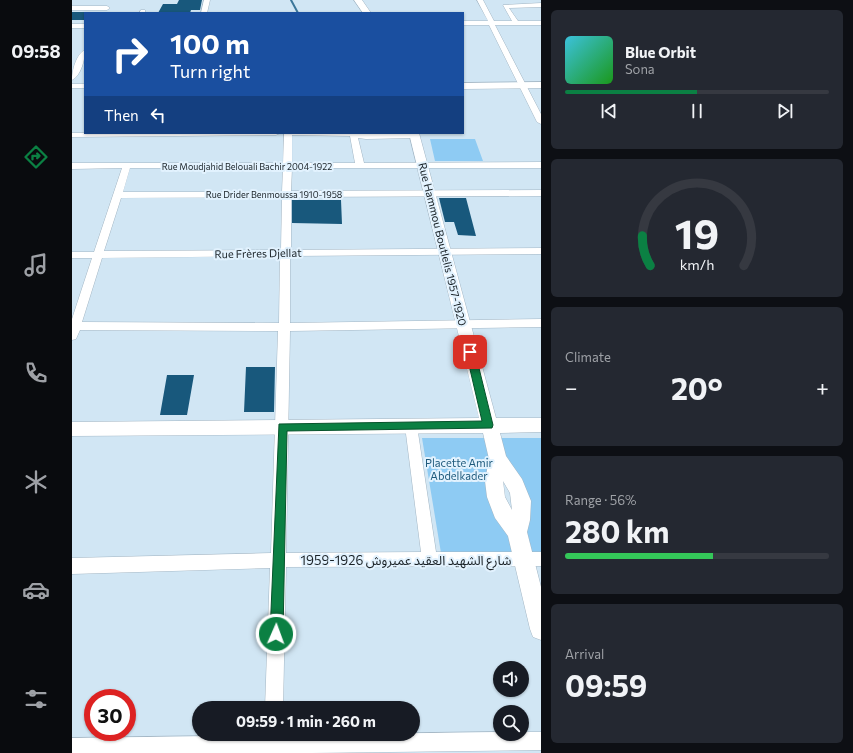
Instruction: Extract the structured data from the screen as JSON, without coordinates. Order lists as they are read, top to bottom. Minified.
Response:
{"streets":{"main road":["Rue Hammou Boutlelis 1957-1920"],"street":["Rue Moudjahid Belouali Bachir 2004-1922","Rue Drider Benmoussa 1910-1958","Rue Frères Djellat","شارع الشهيد العقيد عميروش 1926-1959"]},"crossings":[["Rue Moudjahid Belouali Bachir 2004-1922","Rue Hammou Boutlelis 1957-1920"],["Rue Drider Benmoussa 1910-1958","Rue Hammou Boutlelis 1957-1920"],["Rue Hammou Boutlelis 1957-1920","Rue Frères Djellat"],["Rue Hammou Boutlelis 1957-1920","شارع الشهيد العقيد عميروش 1926-1959"]],"parks":["Placette Amir Abdelkader"],"page":{"tabs":"09:58","turn":["100 m","Turn right"],"song":["Blue Orbit","Sona"],"then":"Then","tile":["Climate",["Range · 56%","280 km"],["Arrival","09:59"]],"heat":["−","20°","+"],"limit":"30","trip":"09:59 · 1 min · 260 m","gauge":["19","km/h"]}}
